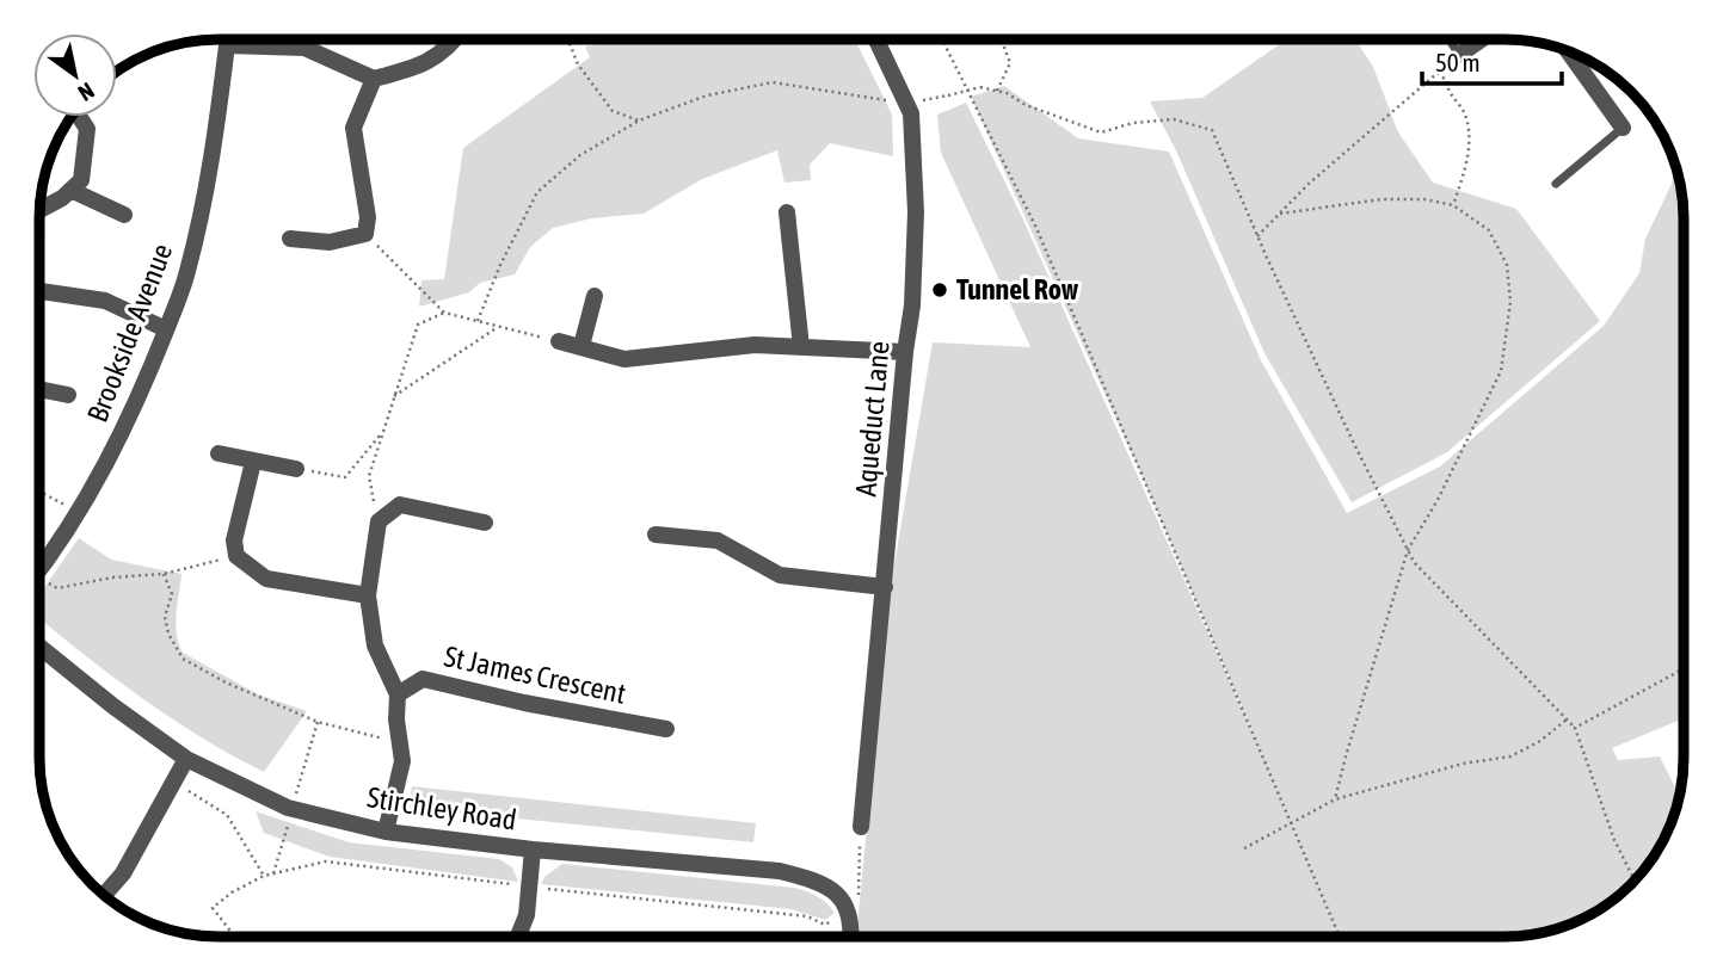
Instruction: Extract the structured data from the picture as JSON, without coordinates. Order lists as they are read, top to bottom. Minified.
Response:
{"streets":{"street":["Brookside Avenue","Aqueduct Lane","St James Crescent","Stirchley Road"]},"places":["Tunnel Row"],"scale_bar":"50 m","north":"bottom right"}
